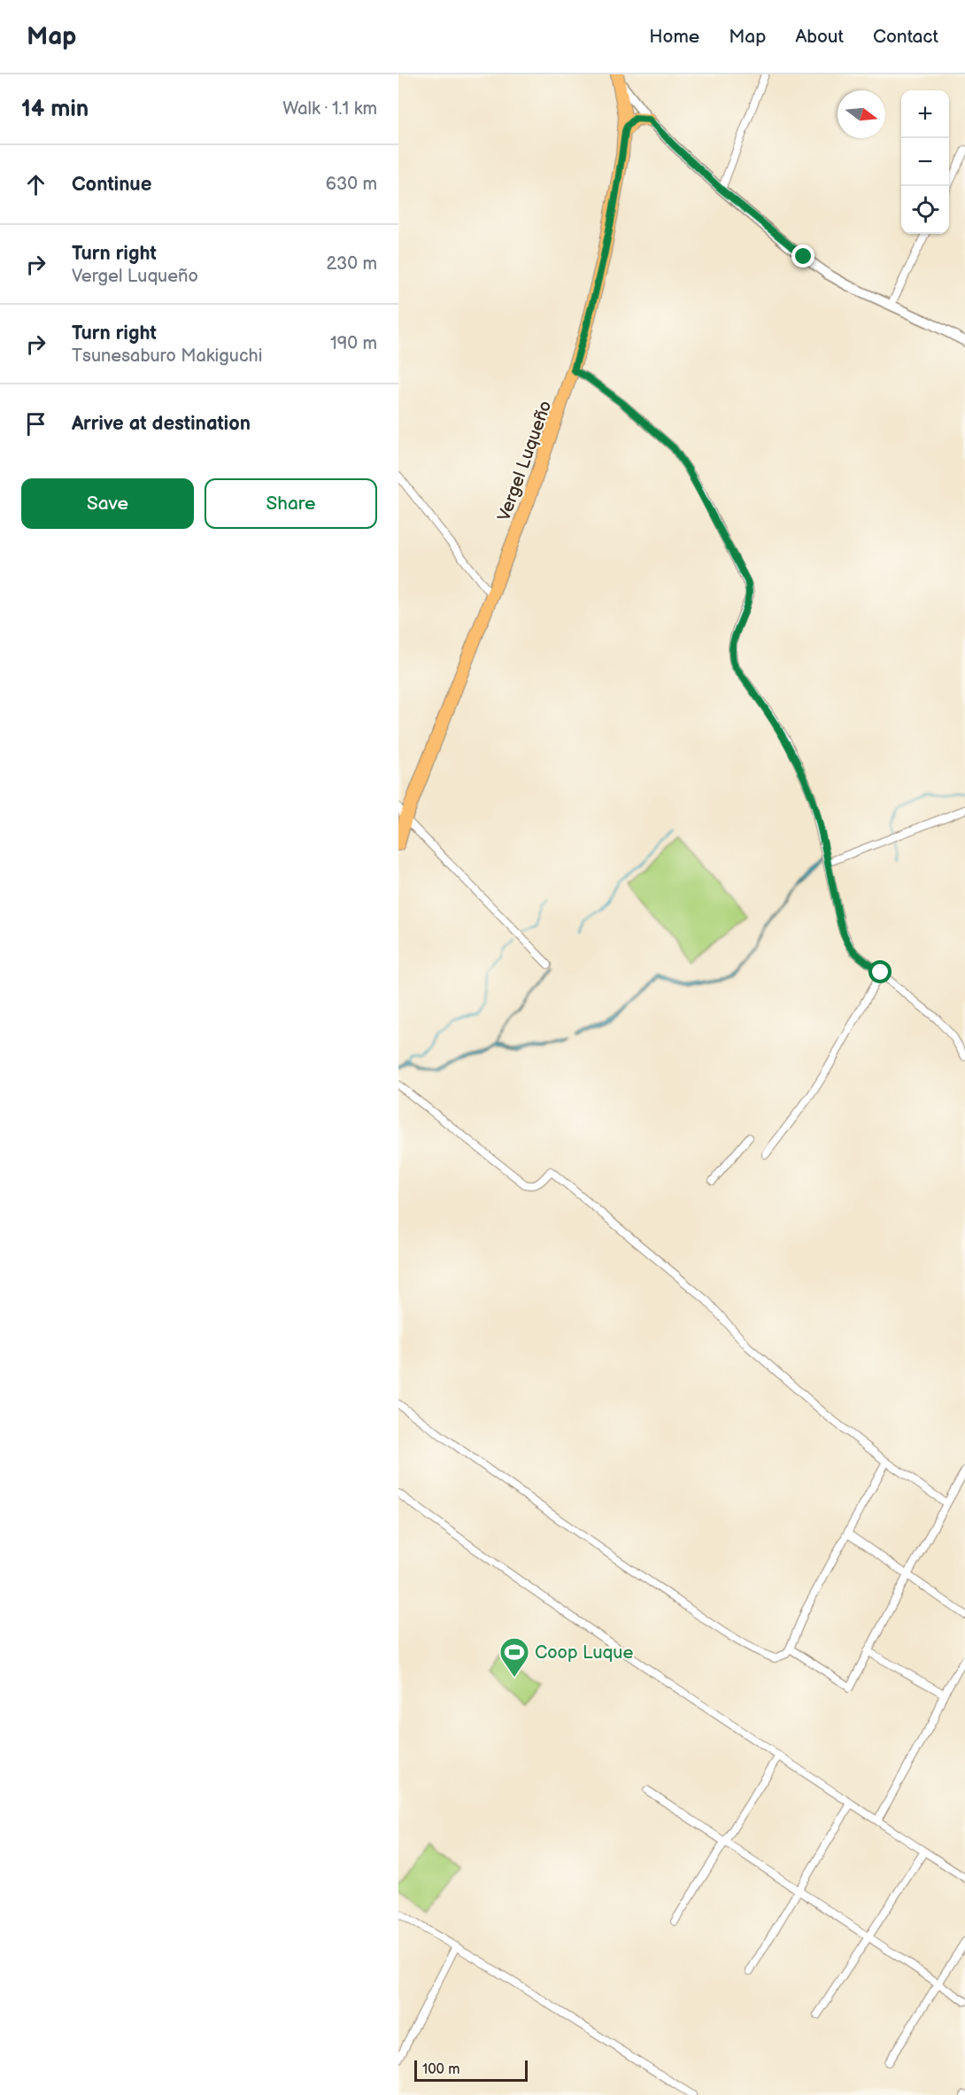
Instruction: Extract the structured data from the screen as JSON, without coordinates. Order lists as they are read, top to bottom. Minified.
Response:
{"streets":{"main road":["Vergel Luqueño"]},"places":{"sports":["Coop Luque"]},"scale_bar":"100 m","north":"right","page":{"header":"Map","nav":["Home","Map","About","Contact"],"heading":["14 min","Walk · 1.1 km"],"map_buttons":["+","−"],"list":[["Continue","630 m"],["Turn right","Vergel Luqueño","230 m"],["Turn right","Tsunesaburo Makiguchi","190 m"],"Arrive at destination"],"buttons":["Save","Share"],"scale":"100 m"}}
